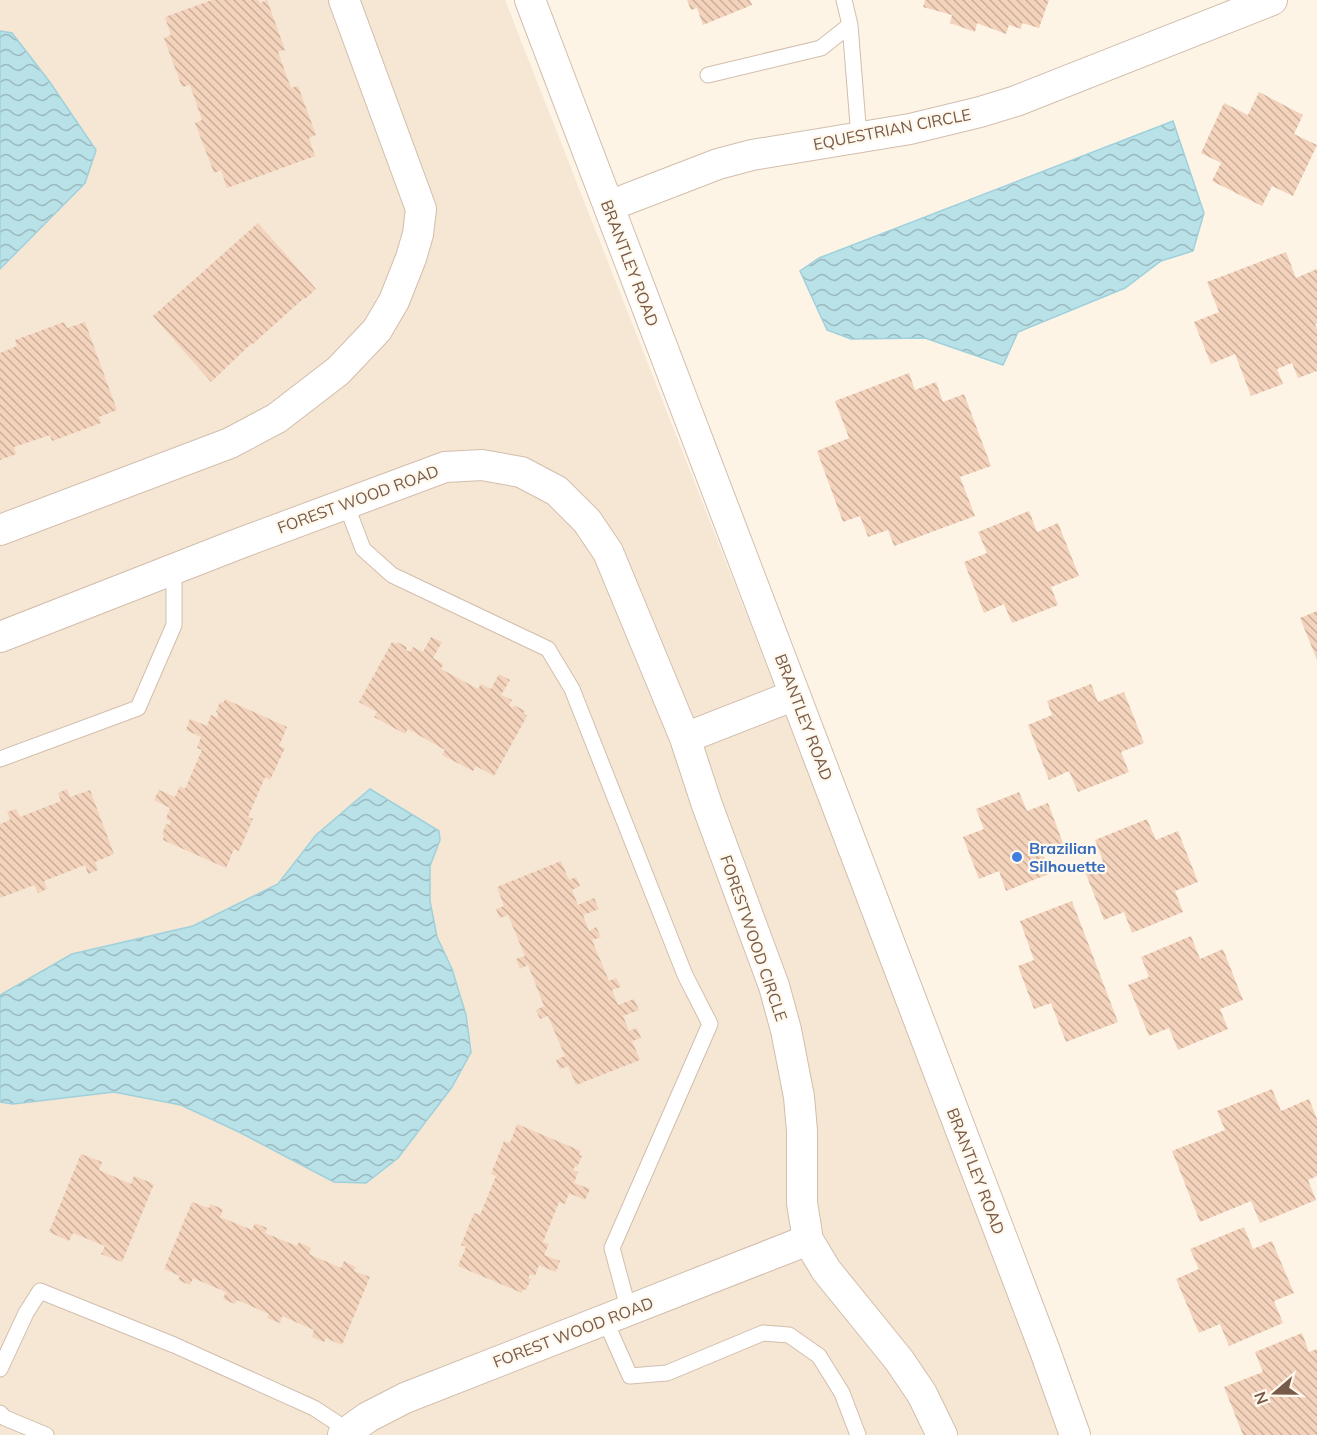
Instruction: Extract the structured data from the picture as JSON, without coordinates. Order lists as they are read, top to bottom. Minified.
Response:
{"streets":{"street":["EQUESTRIAN CIRCLE","BRANTLEY ROAD","FOREST WOOD ROAD","FORESTWOOD CIRCLE"]},"crossings":[["EQUESTRIAN CIRCLE","BRANTLEY ROAD"],["FOREST WOOD ROAD","FORESTWOOD CIRCLE"]],"places":["Brazilian Silhouette"],"north":"left"}
